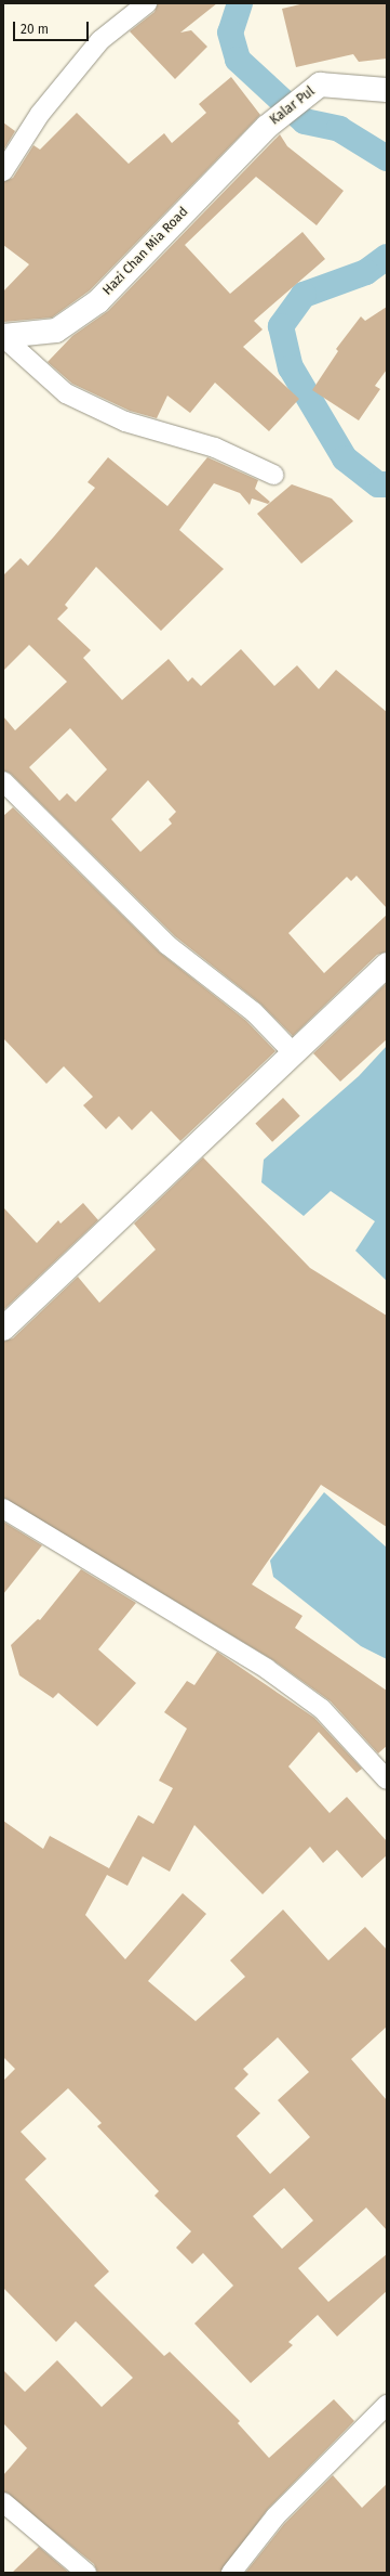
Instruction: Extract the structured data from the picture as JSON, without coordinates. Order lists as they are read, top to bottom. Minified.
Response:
{"streets":{"street":["Kalar Pul","Hazi Chan Mia Road"]},"crossings":[["Kalar Pul","Hazi Chan Mia Road"]],"scale_bar":"20 m"}
